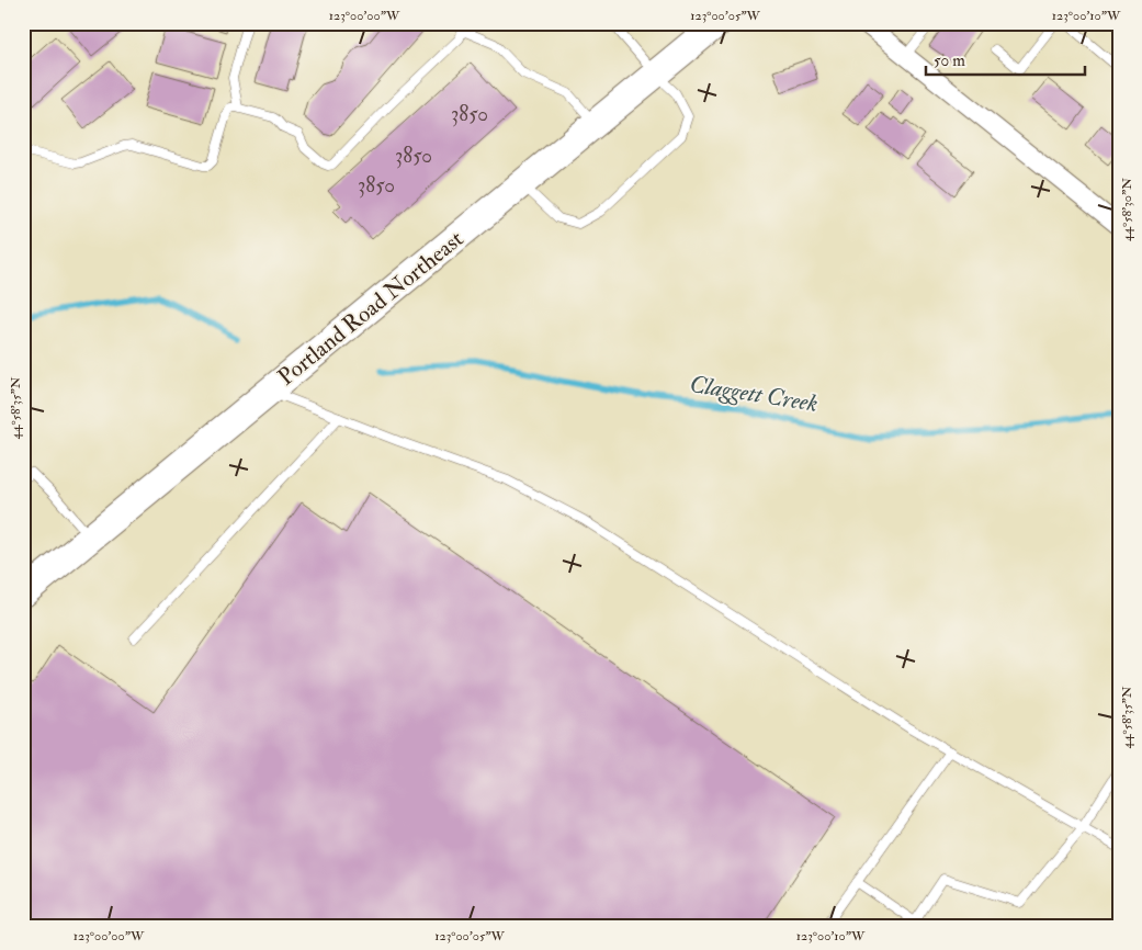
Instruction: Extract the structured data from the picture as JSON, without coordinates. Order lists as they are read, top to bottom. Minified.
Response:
{"streets":{"main road":["Portland Road Northeast"]},"water":["Claggett Creek"],"house_numbers":["3850","3850","3850"],"scale_bar":"50 m","coordinates":["123°00'00\"W","123°00'05\"W","123°00'10\"W","44°58'30\"N","44°58'35\"N"]}
